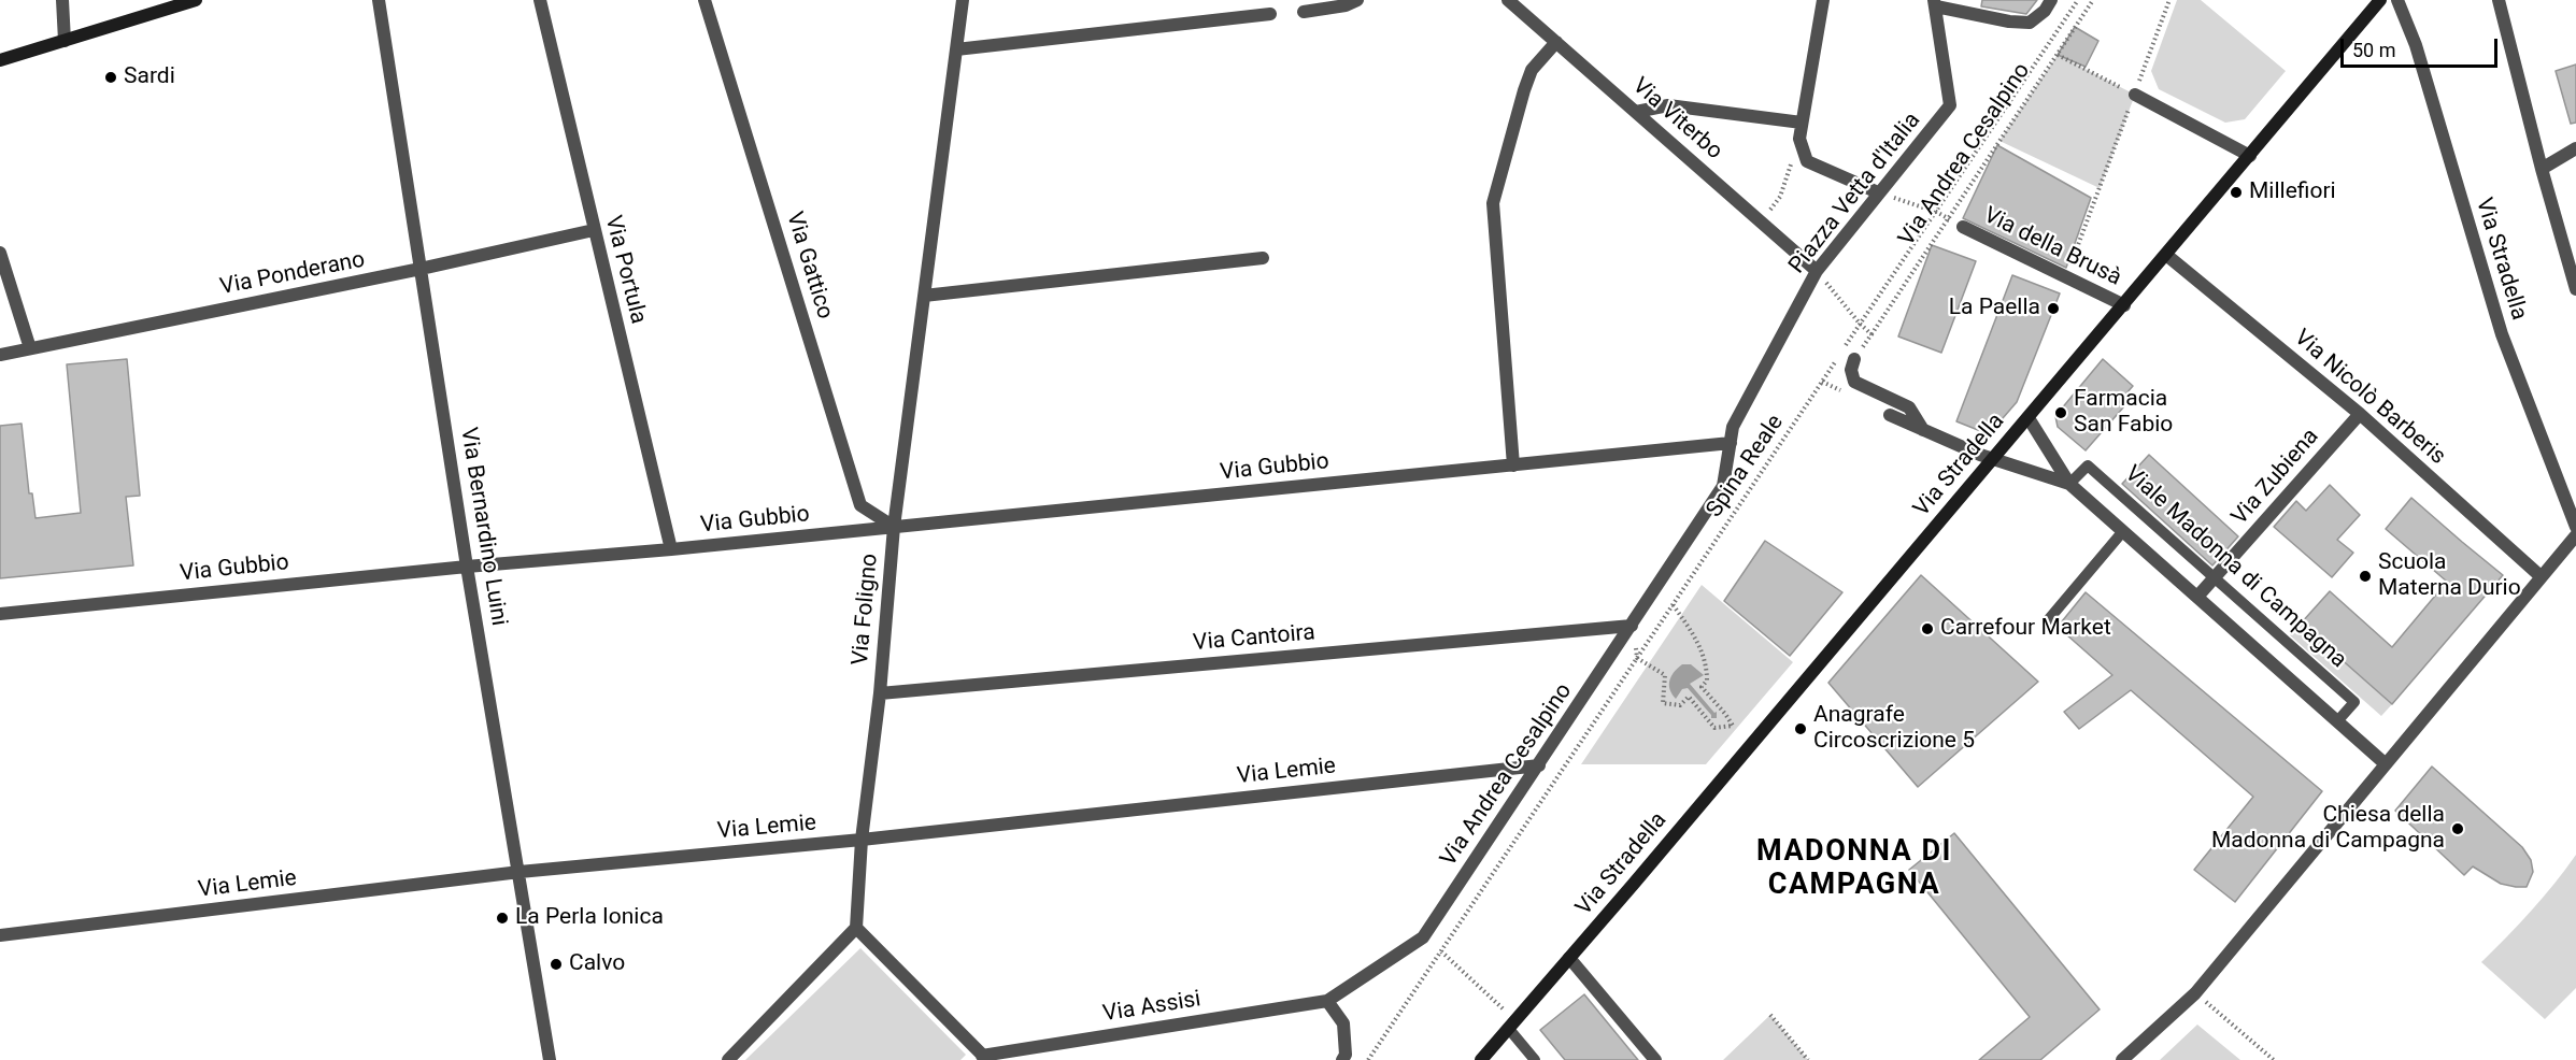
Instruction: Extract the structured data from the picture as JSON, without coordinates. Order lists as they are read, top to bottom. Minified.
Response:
{"streets":{"street":["Via Viterbo","Via Andrea Cesalpino","Piazza Vetta d'Italia","Via della Brusà","Via Stradella","Via Gattico","Via Portula","Via Ponderano","Via Nicolò Barberis","Via Gubbio","Via Zubiena","Via Bernardino Luini","Viale Madonna di Campagna","Via Foligno","Via Cantoira","Via Lemie","Via Assisi"],"path":["Spina Reale"]},"crossings":[["Via Viterbo","Piazza Vetta d'Italia"],["Via Andrea Cesalpino","Piazza Vetta d'Italia"],["Via Andrea Cesalpino","Via Cantoira"],["Via Andrea Cesalpino","Via Lemie"],["Via Andrea Cesalpino","Via Assisi"],["Piazza Vetta d'Italia","Via Gubbio"],["Via della Brusà","Via Stradella"],["Via Stradella","Via Nicolò Barberis"],["Via Stradella","Viale Madonna di Campagna"],["Via Gattico","Via Gubbio"],["Via Gattico","Via Foligno"],["Via Portula","Via Ponderano"],["Via Portula","Via Gubbio"],["Via Ponderano","Via Bernardino Luini"],["Via Nicolò Barberis","Via Zubiena"],["Via Gubbio","Via Bernardino Luini"],["Via Gubbio","Via Foligno"],["Via Zubiena","Viale Madonna di Campagna"],["Via Bernardino Luini","Via Lemie"],["Via Foligno","Via Cantoira"],["Via Foligno","Via Lemie"]],"districts":["MADONNA DI CAMPAGNA"],"places":["Sardi","Millefiori","La Paella","Farmacia San Fabio","Scuola Materna Durio","Carrefour Market","Anagrafe Circoscrizione 5","Chiesa della Madonna di Campagna","La Perla Ionica","Calvo"],"scale_bar":"50 m"}
